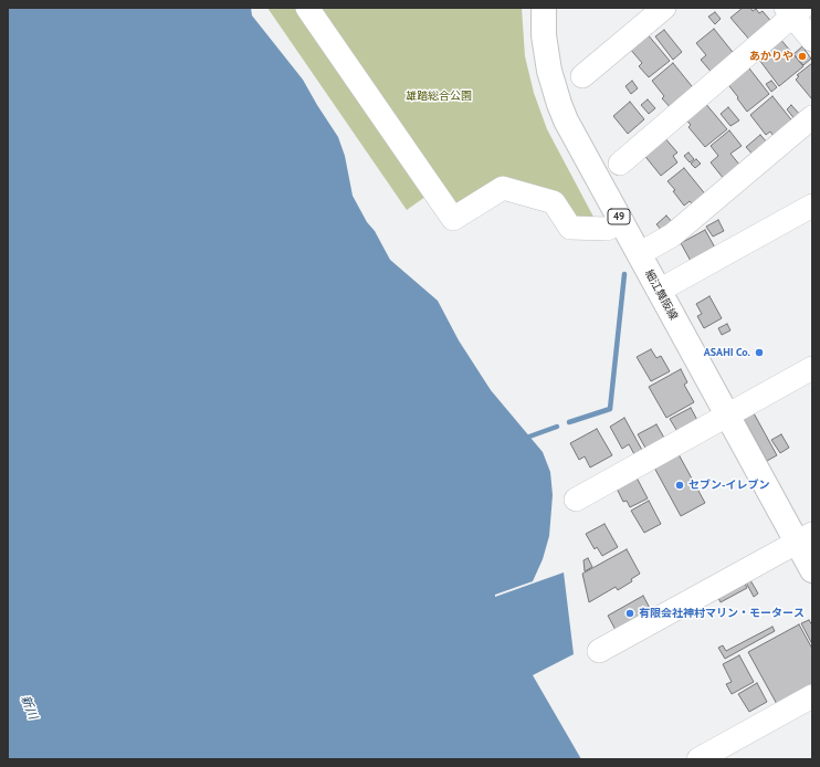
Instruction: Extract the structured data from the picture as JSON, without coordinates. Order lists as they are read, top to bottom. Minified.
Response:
{"streets":{"main road":["49","細江舞阪線"]},"water":["新川"],"parks":["雄踏総合公園"],"places":["あかりや","ASAHI Co.","セブン-イレブン","有限会社神村マリン・モータース"]}
